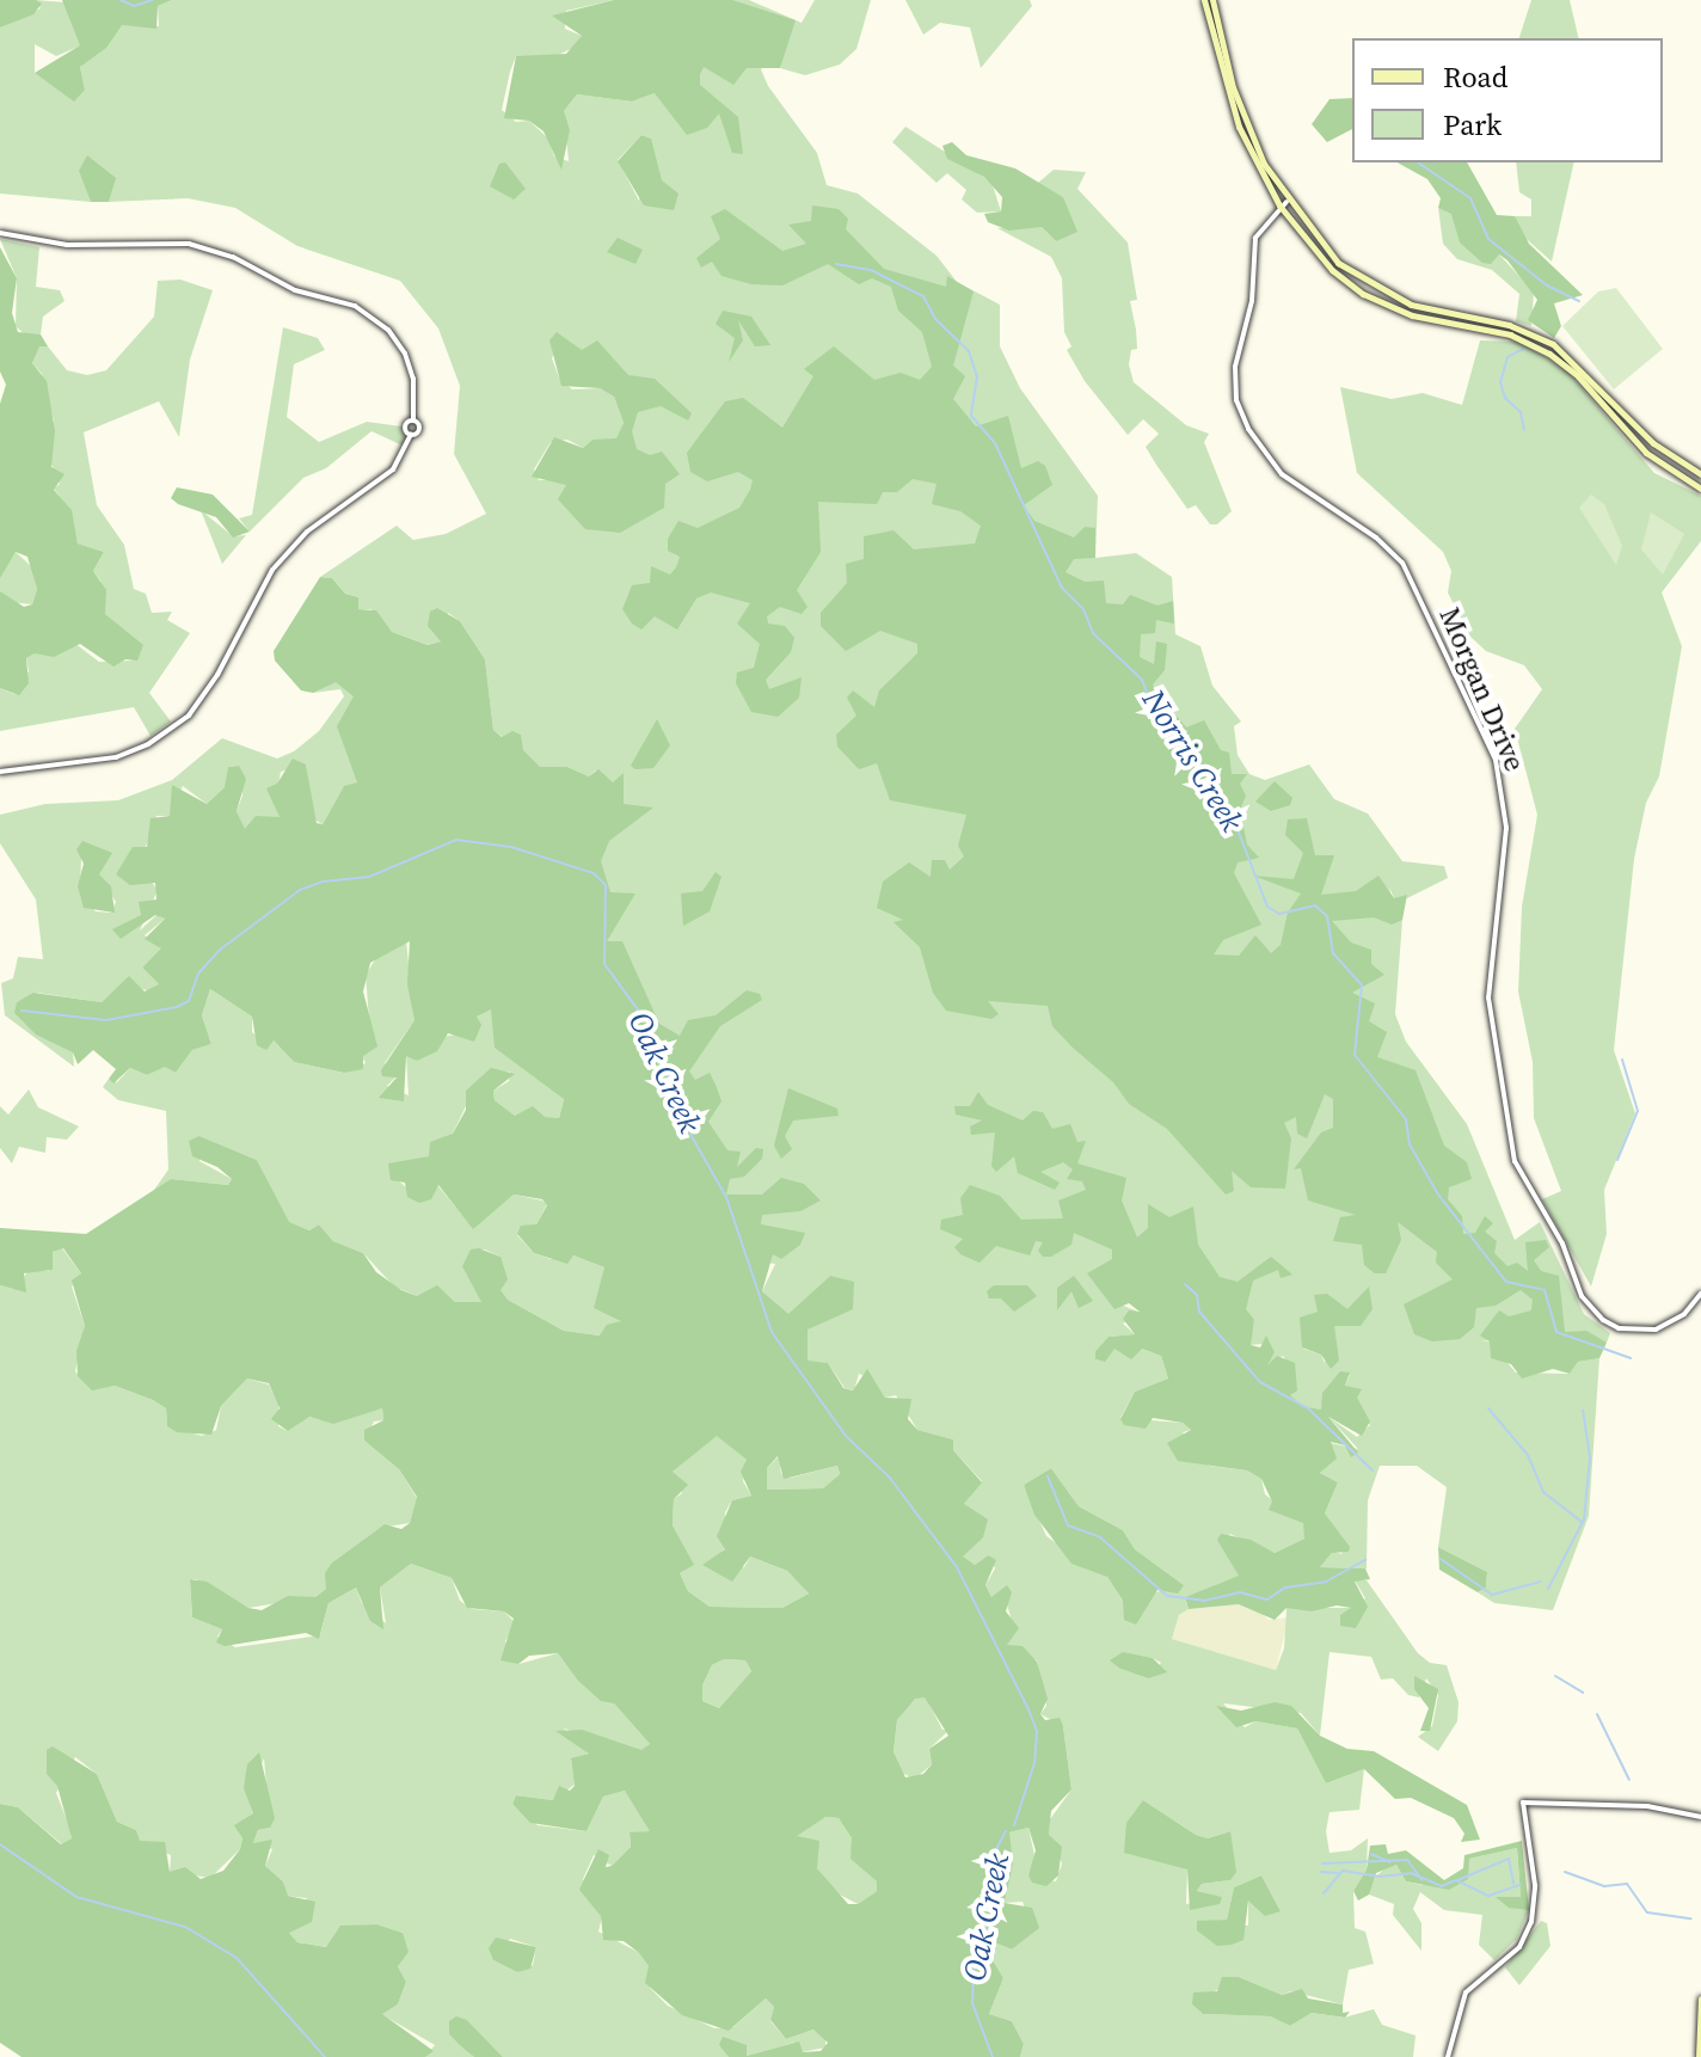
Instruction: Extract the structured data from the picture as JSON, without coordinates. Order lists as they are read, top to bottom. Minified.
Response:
{"streets":{"street":["Morgan Drive"]},"water":["Norris Creek","Oak Creek"],"legend":["Road","Park"]}
